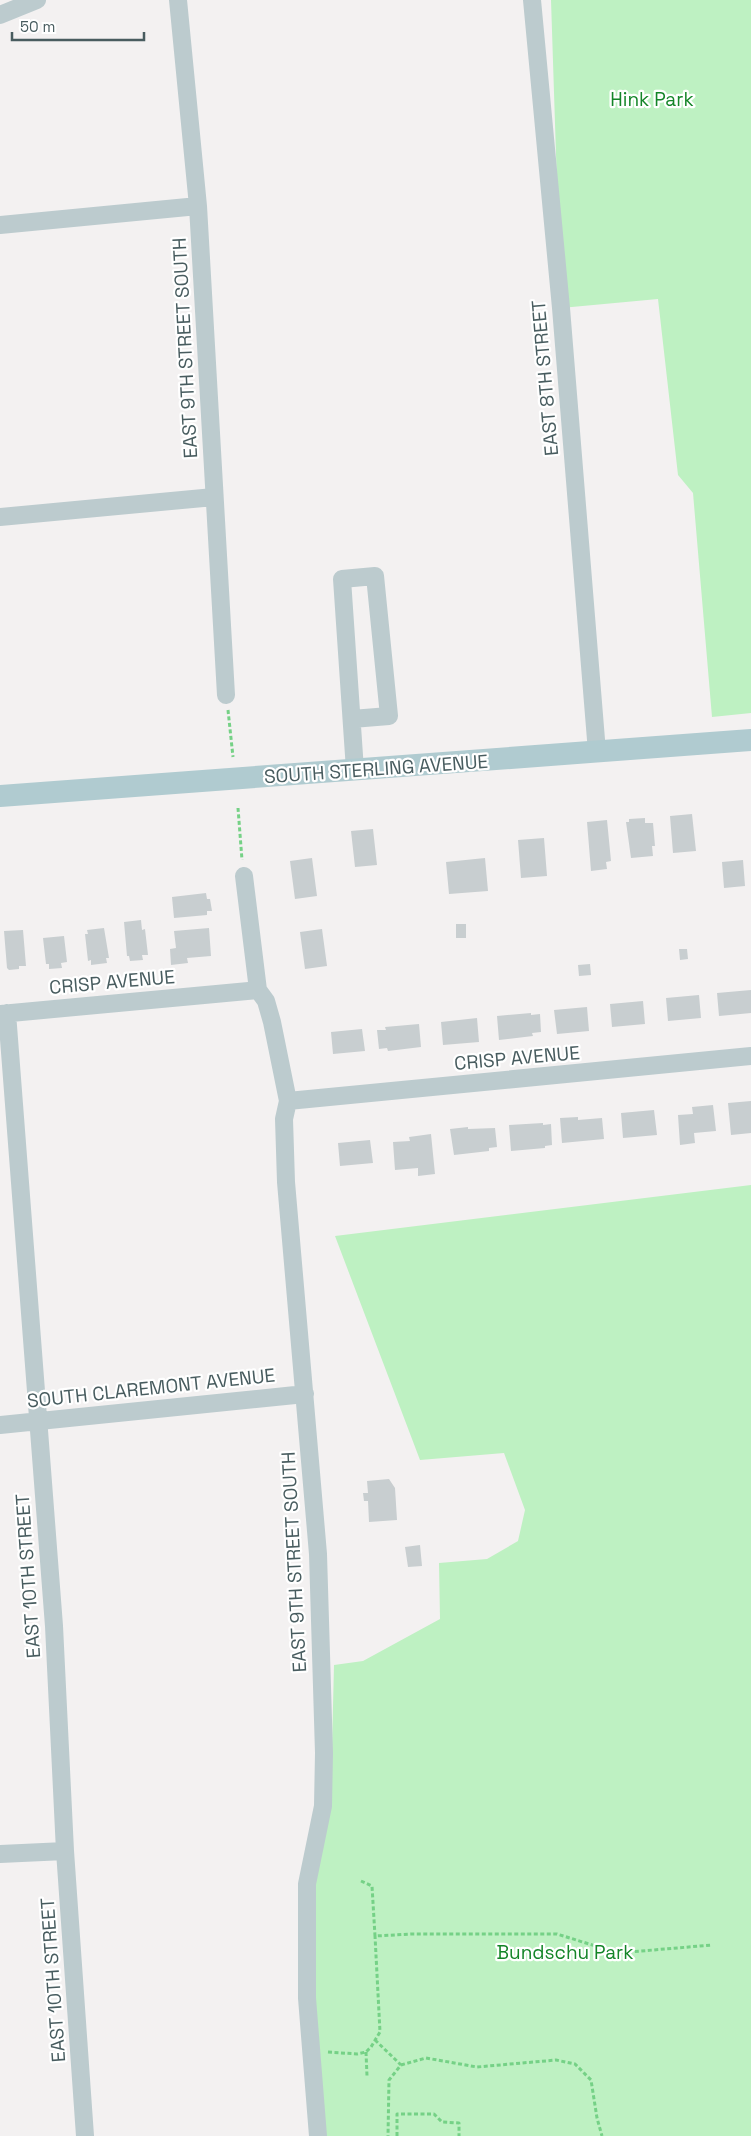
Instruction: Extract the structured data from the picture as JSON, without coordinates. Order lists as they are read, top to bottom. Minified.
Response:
{"streets":{"main road":["SOUTH STERLING AVENUE"],"street":["EAST 9TH STREET SOUTH","EAST 8TH STREET","CRISP AVENUE","SOUTH CLAREMONT AVENUE","EAST 10TH STREET"]},"crossings":[["EAST 9TH STREET SOUTH","CRISP AVENUE"],["EAST 9TH STREET SOUTH","SOUTH CLAREMONT AVENUE"],["EAST 8TH STREET","SOUTH STERLING AVENUE"],["CRISP AVENUE","EAST 10TH STREET"],["SOUTH CLAREMONT AVENUE","EAST 10TH STREET"]],"parks":["Hink Park","Bundschu Park"],"scale_bar":"50 m"}
